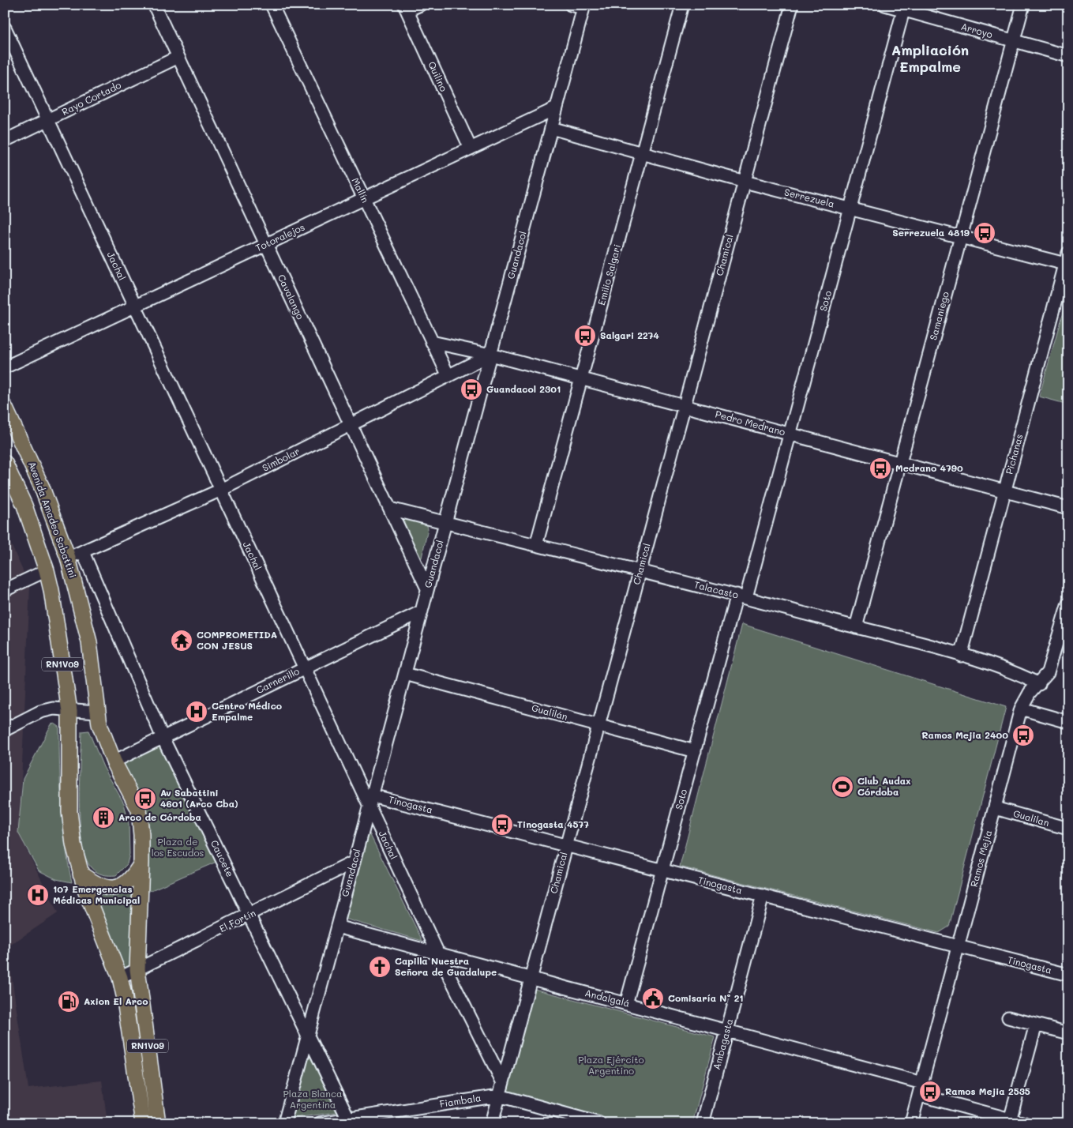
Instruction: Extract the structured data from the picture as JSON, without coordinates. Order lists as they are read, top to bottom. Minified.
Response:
{"streets":{"main road":["Avenida Amadeo Sabattini","RN1V09"],"street":["Arroyo","Quilino","Rayo Cortado","Mallín","Serrezuela","Totoralejos","Guandacol","Chamical","Jachal","Emilio Salgari","Cavalango","Soto","Samaniego","Pedro Medrano","Pichanas","Simbolar","Talacasto","Carnerillo","Gualilán","Tinogasta","Gualilan","Caucete","Ramos Mejía","El Fortín","Andalgalá","Ambagasta","Fiambala"]},"crossings":[["Arroyo","Soto"],["Arroyo","Samaniego"],["Quilino","Totoralejos"],["Rayo Cortado","Jachal"],["Rayo Cortado","Cavalango"],["Mallín","Totoralejos"],["Mallín","Pedro Medrano"],["Mallín","Simbolar"],["Serrezuela","Guandacol"],["Serrezuela","Chamical"],["Serrezuela","Emilio Salgari"],["Serrezuela","Soto"],["Serrezuela","Samaniego"],["Serrezuela","Pichanas"],["Totoralejos","Guandacol"],["Totoralejos","Jachal"],["Totoralejos","Cavalango"],["Guandacol","Jachal"],["Guandacol","Cavalango"],["Guandacol","Pedro Medrano"],["Guandacol","Simbolar"],["Guandacol","Talacasto"],["Guandacol","Carnerillo"],["Guandacol","Gualilán"],["Guandacol","Tinogasta"],["Guandacol","Caucete"],["Guandacol","El Fortín"],["Guandacol","Andalgalá"],["Chamical","Jachal"],["Chamical","Pedro Medrano"],["Chamical","Talacasto"],["Chamical","Gualilán"],["Chamical","Tinogasta"],["Chamical","Andalgalá"],["Chamical","Fiambala"],["Jachal","Simbolar"],["Jachal","Carnerillo"],["Jachal","Tinogasta"],["Jachal","Andalgalá"],["Emilio Salgari","Pedro Medrano"],["Emilio Salgari","Talacasto"],["Cavalango","Simbolar"],["Cavalango","Talacasto"],["Soto","Pedro Medrano"],["Soto","Talacasto"],["Soto","Gualilán"],["Soto","Tinogasta"],["Soto","Andalgalá"],["Samaniego","Pedro Medrano"],["Samaniego","Talacasto"],["Pedro Medrano","Pichanas"],["Pedro Medrano","Simbolar"],["Pichanas","Talacasto"],["Simbolar","Avenida Amadeo Sabattini"],["Simbolar","Caucete"],["Avenida Amadeo Sabattini","Carnerillo"],["Avenida Amadeo Sabattini","El Fortín"],["Talacasto","Ramos Mejía"],["RN1V09","El Fortín"],["Carnerillo","Caucete"],["Tinogasta","Ramos Mejía"],["Tinogasta","Ambagasta"],["Gualilan","Ramos Mejía"],["Caucete","El Fortín"],["Caucete","Fiambala"],["Ramos Mejía","Andalgalá"],["Andalgalá","Ambagasta"]],"districts":["Ampliación Empalme"],"parks":["Plaza de los Escudos","Plaza Ejército Argentino","Plaza Blanca Argentina"],"places":{"bus stop":["Serrezuela 4819","Salgari 2274","Guandacol 2301","Medrano 4790","Ramos Mejia 2400","Av Sabattini 4601 (Arco Cba)","Tinogasta 4577","Ramos Mejia 2535"],"temple":["COMPROMETIDA CON JESUS"],"hospital":["Centro Médico Empalme","107 Emergencias Médicas Municipal"],"sports":["Club Audax Córdoba"],"building":["Arco de Córdoba"],"church":["Capilla Nuestra Señora de Guadalupe"],"public building":["Comisaría N° 21"],"fuel station":["Axion El Arco"]}}
